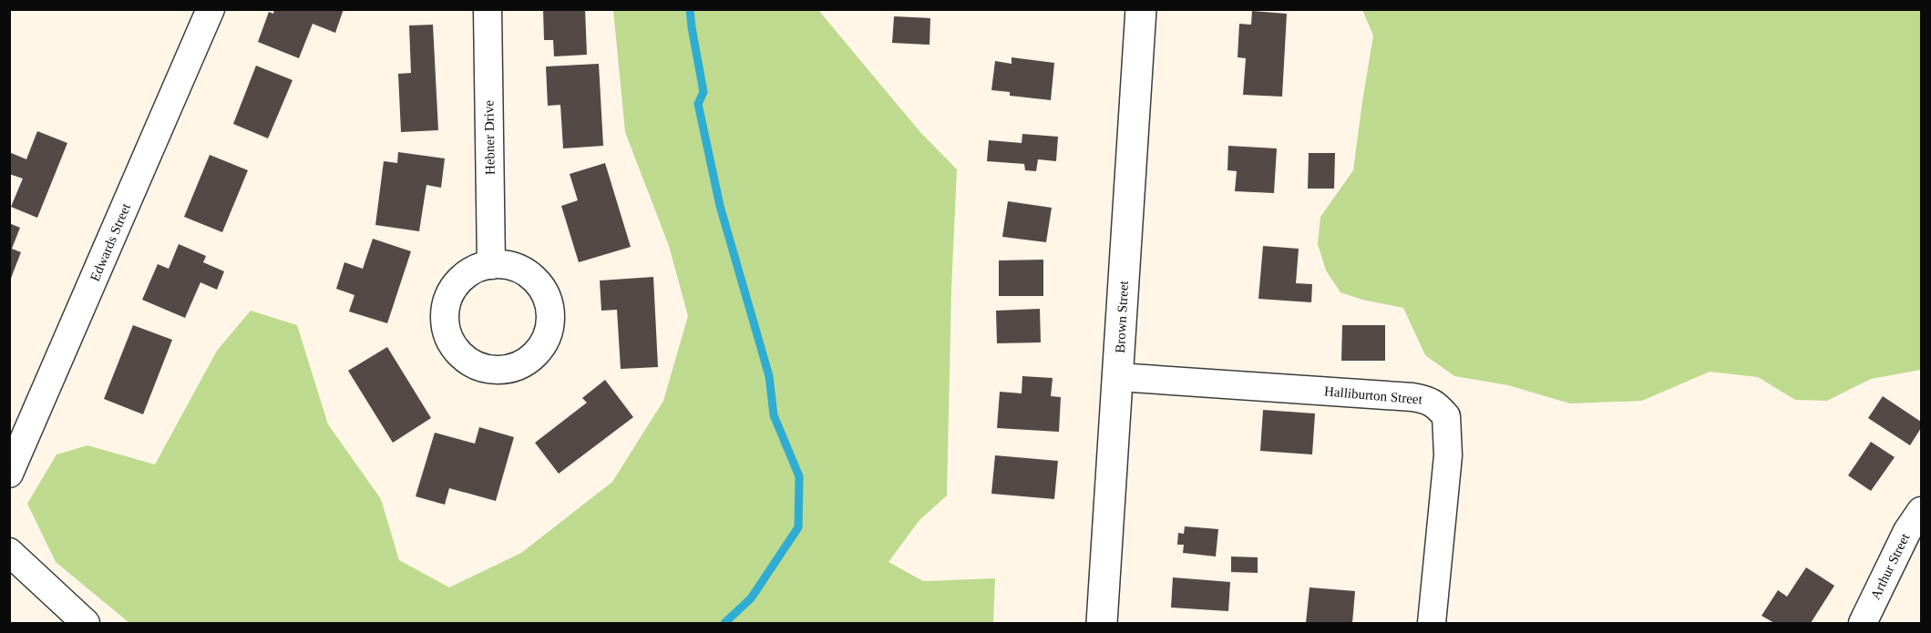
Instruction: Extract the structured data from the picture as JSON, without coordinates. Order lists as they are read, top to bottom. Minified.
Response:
{"streets":{"street":["Hebner Drive","Edwards Street","Brown Street","Halliburton Street","Arthur Street"]},"crossings":[["Brown Street","Halliburton Street"]]}
